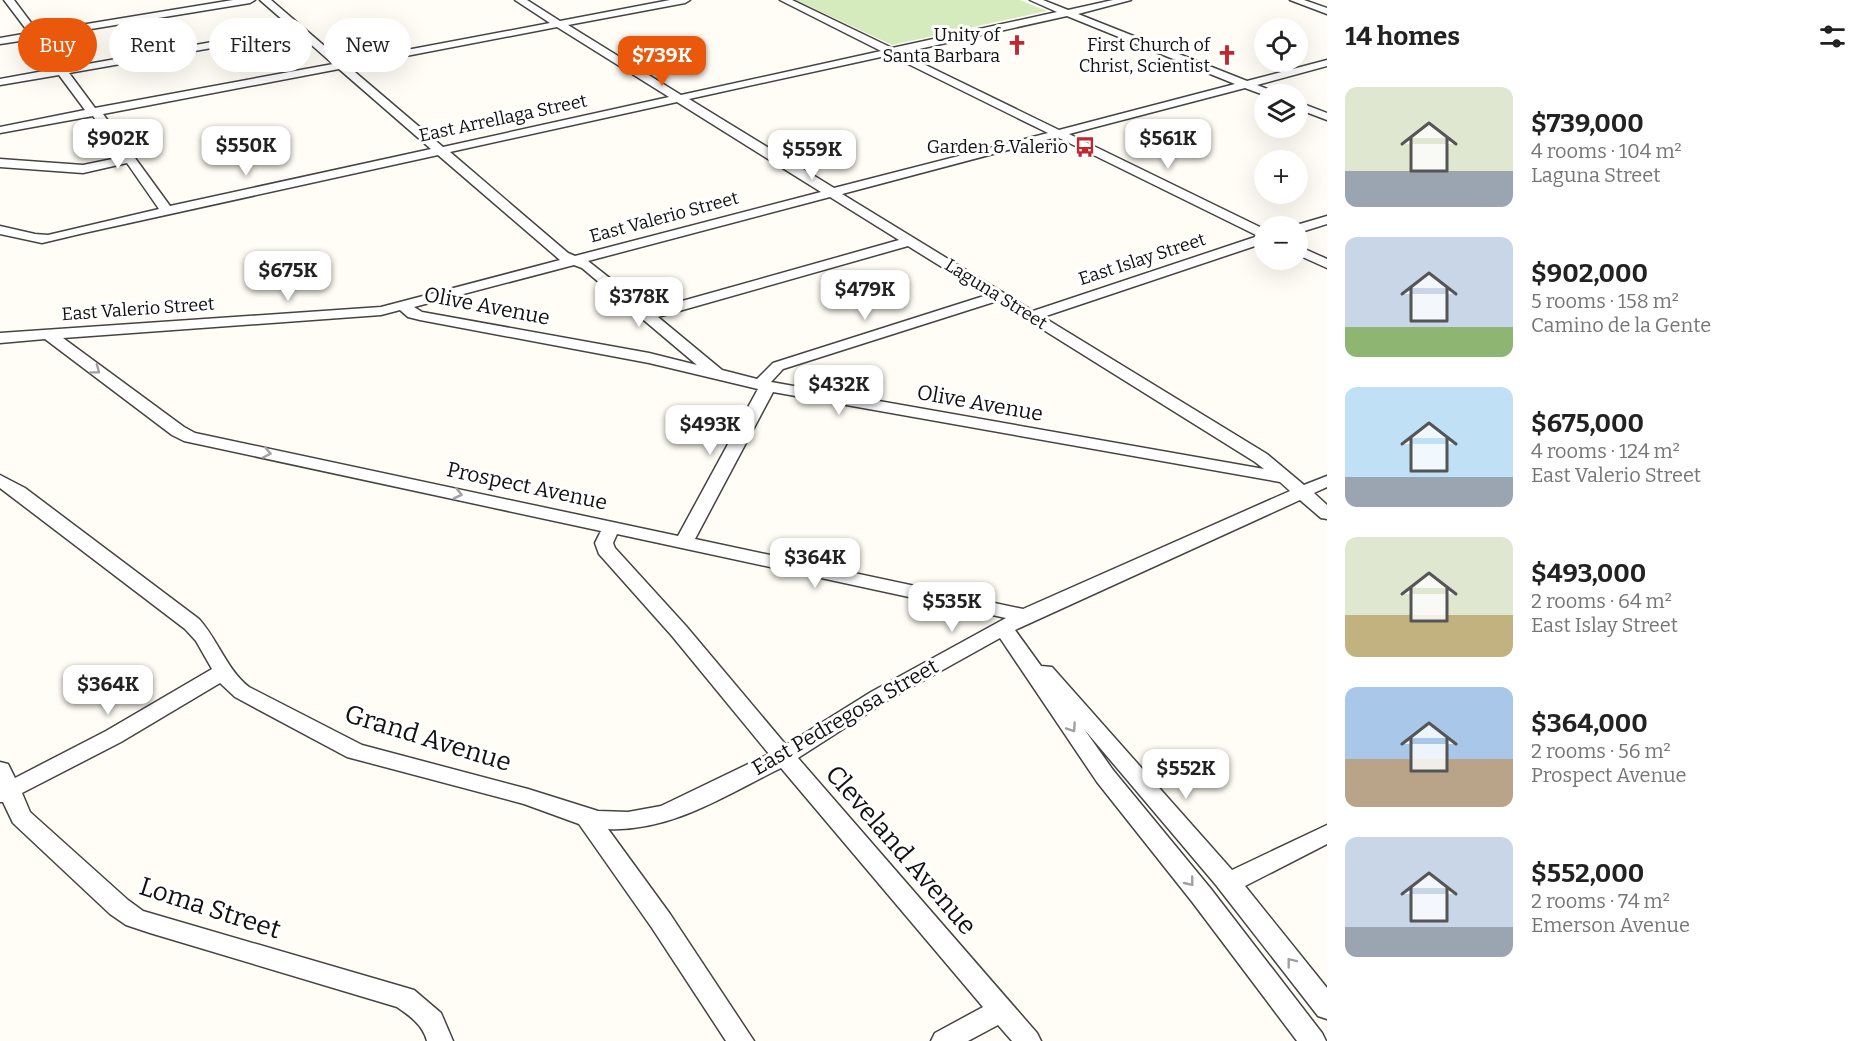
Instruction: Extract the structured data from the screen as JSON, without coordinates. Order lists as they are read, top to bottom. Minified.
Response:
{"streets":{"street":["East Arrellaga Street","East Valerio Street","East Islay Street","Laguna Street","Olive Avenue","Prospect Avenue","East Pedregosa Street","Grand Avenue","Cleveland Avenue","Loma Street"]},"crossings":[["East Arrellaga Street","Laguna Street"],["East Valerio Street","Laguna Street"],["East Valerio Street","Olive Avenue"],["East Valerio Street","Prospect Avenue"],["East Islay Street","Laguna Street"],["Laguna Street","Olive Avenue"],["Prospect Avenue","East Pedregosa Street"],["Prospect Avenue","Cleveland Avenue"],["East Pedregosa Street","Grand Avenue"],["East Pedregosa Street","Cleveland Avenue"]],"one_way":["Prospect Avenue"],"places":{"church":["Unity of Santa Barbara","First Church of Christ, Scientist"],"bus stop":["Garden & Valerio"]},"page":{"heading":"14 homes","map_buttons":["+","−"],"chip":["Buy","Rent","Filters","New"],"price":["$739K","$902K","$561K","$550K","$559K","$675K","$479K","$378K","$432K","$493K","$364K","$535K","$364K","$552K"],"list":[{"name":"$739,000","note":"4 rooms · 104 m² · Laguna Street"},{"name":"$902,000","note":"5 rooms · 158 m² · Camino de la Gente"},{"name":"$675,000","note":"4 rooms · 124 m² · East Valerio Street"},{"name":"$493,000","note":"2 rooms · 64 m² · East Islay Street"},{"name":"$364,000","note":"2 rooms · 56 m² · Prospect Avenue"},{"name":"$552,000","note":"2 rooms · 74 m² · Emerson Avenue"}]}}
